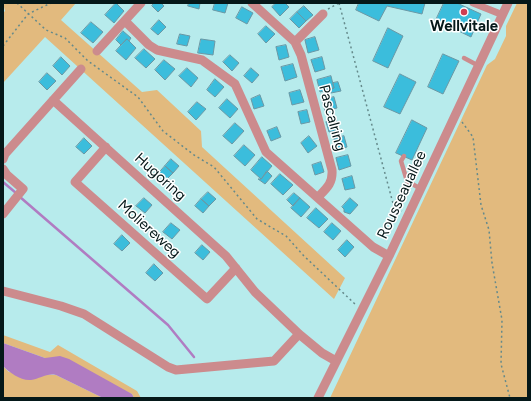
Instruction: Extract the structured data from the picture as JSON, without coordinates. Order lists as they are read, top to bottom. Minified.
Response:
{"streets":{"street":["Pascalring","Hugoring","Rousseauallee","Moliereweg"]},"crossings":[["Hugoring","Rousseauallee"],["Hugoring","Moliereweg"]],"places":["Wellvitale"]}
